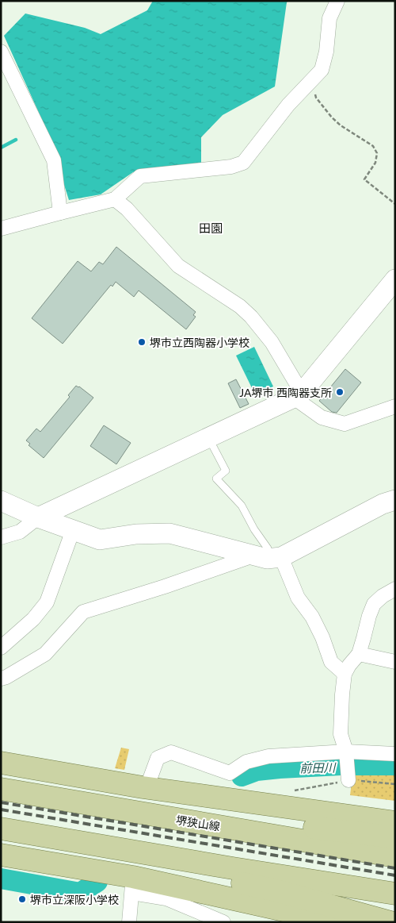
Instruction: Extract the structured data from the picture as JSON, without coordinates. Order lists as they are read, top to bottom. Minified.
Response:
{"streets":{"main road":["堺狭山線"]},"districts":["田園"],"water":["前田川"],"places":["堺市立西陶器小学校","JA堺市 西陶器支所","堺市立深阪小学校"]}
